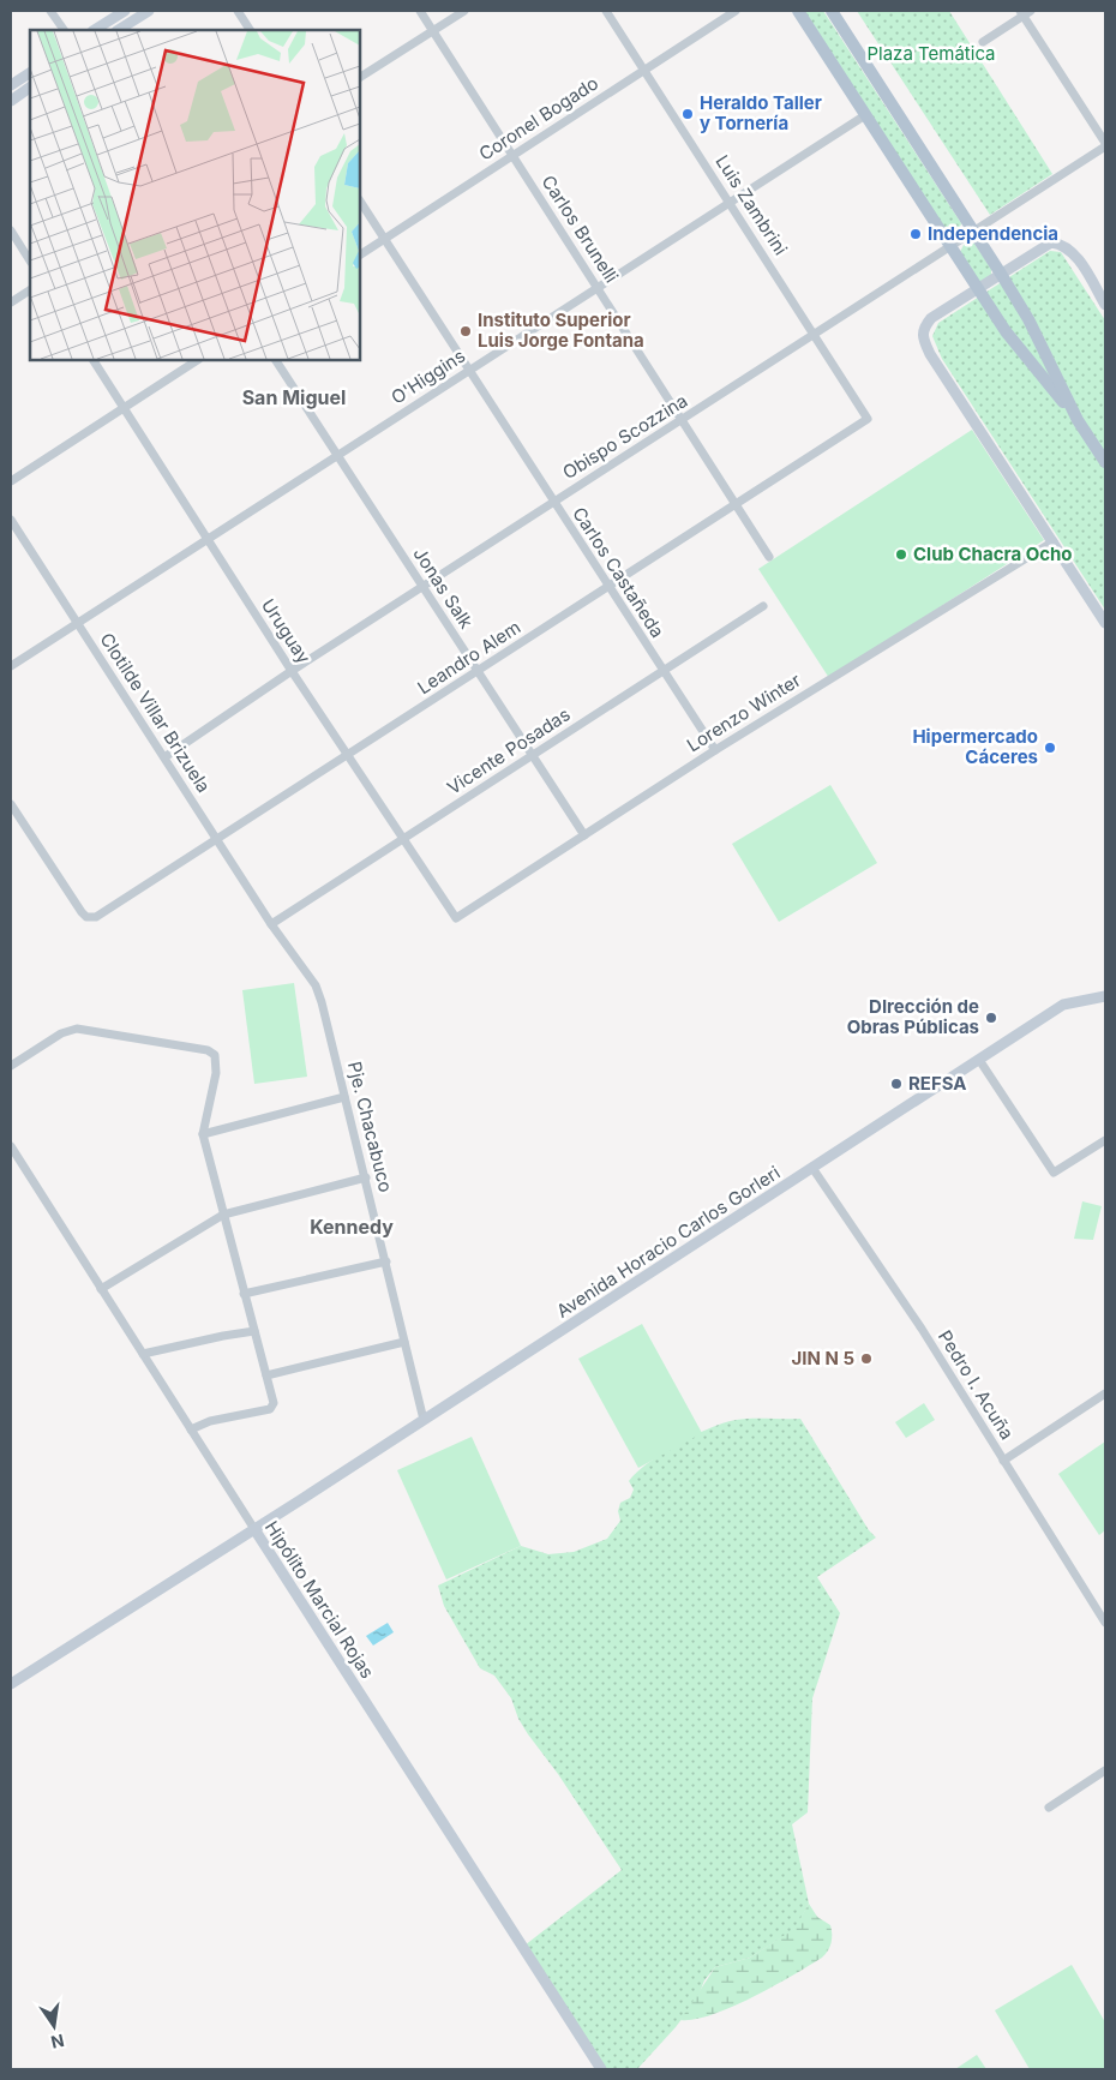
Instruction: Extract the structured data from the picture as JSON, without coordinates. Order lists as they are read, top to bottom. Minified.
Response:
{"streets":{"main road":["Avenida Horacio Carlos Gorleri","Hipólito Marcial Rojas"],"street":["Coronel Bogado","Luis Zambrini","Carlos Brunelli","O'Higgins","Obispo Scozzina","Carlos Castañeda","Jonas Salk","Uruguay","Leandro Alem","Clotilde Villar Brizuela","Lorenzo Winter","Vicente Posadas","Pje. Chacabuco","Pedro I. Acuña"]},"crossings":[["Coronel Bogado","Luis Zambrini"],["Coronel Bogado","Carlos Brunelli"],["Coronel Bogado","Carlos Castañeda"],["Luis Zambrini","O'Higgins"],["Luis Zambrini","Obispo Scozzina"],["Luis Zambrini","Leandro Alem"],["Carlos Brunelli","O'Higgins"],["Carlos Brunelli","Obispo Scozzina"],["Carlos Brunelli","Leandro Alem"],["O'Higgins","Carlos Castañeda"],["O'Higgins","Jonas Salk"],["O'Higgins","Uruguay"],["O'Higgins","Clotilde Villar Brizuela"],["Obispo Scozzina","Carlos Castañeda"],["Obispo Scozzina","Jonas Salk"],["Obispo Scozzina","Uruguay"],["Obispo Scozzina","Clotilde Villar Brizuela"],["Carlos Castañeda","Leandro Alem"],["Carlos Castañeda","Lorenzo Winter"],["Carlos Castañeda","Vicente Posadas"],["Jonas Salk","Leandro Alem"],["Jonas Salk","Lorenzo Winter"],["Jonas Salk","Vicente Posadas"],["Uruguay","Leandro Alem"],["Uruguay","Lorenzo Winter"],["Uruguay","Vicente Posadas"],["Leandro Alem","Clotilde Villar Brizuela"],["Clotilde Villar Brizuela","Vicente Posadas"],["Clotilde Villar Brizuela","Pje. Chacabuco"],["Vicente Posadas","Pje. Chacabuco"],["Pje. Chacabuco","Avenida Horacio Carlos Gorleri"],["Avenida Horacio Carlos Gorleri","Pedro I. Acuña"],["Avenida Horacio Carlos Gorleri","Hipólito Marcial Rojas"]],"districts":["San Miguel","Kennedy"],"parks":["Plaza Temática"],"places":["Heraldo Taller y Tornería","Independencia","Instituto Superior Luis Jorge Fontana","Club Chacra Ocho","Hipermercado Cáceres","DIrección de Obras Públicas","REFSA","JIN N 5"],"north":"bottom"}
